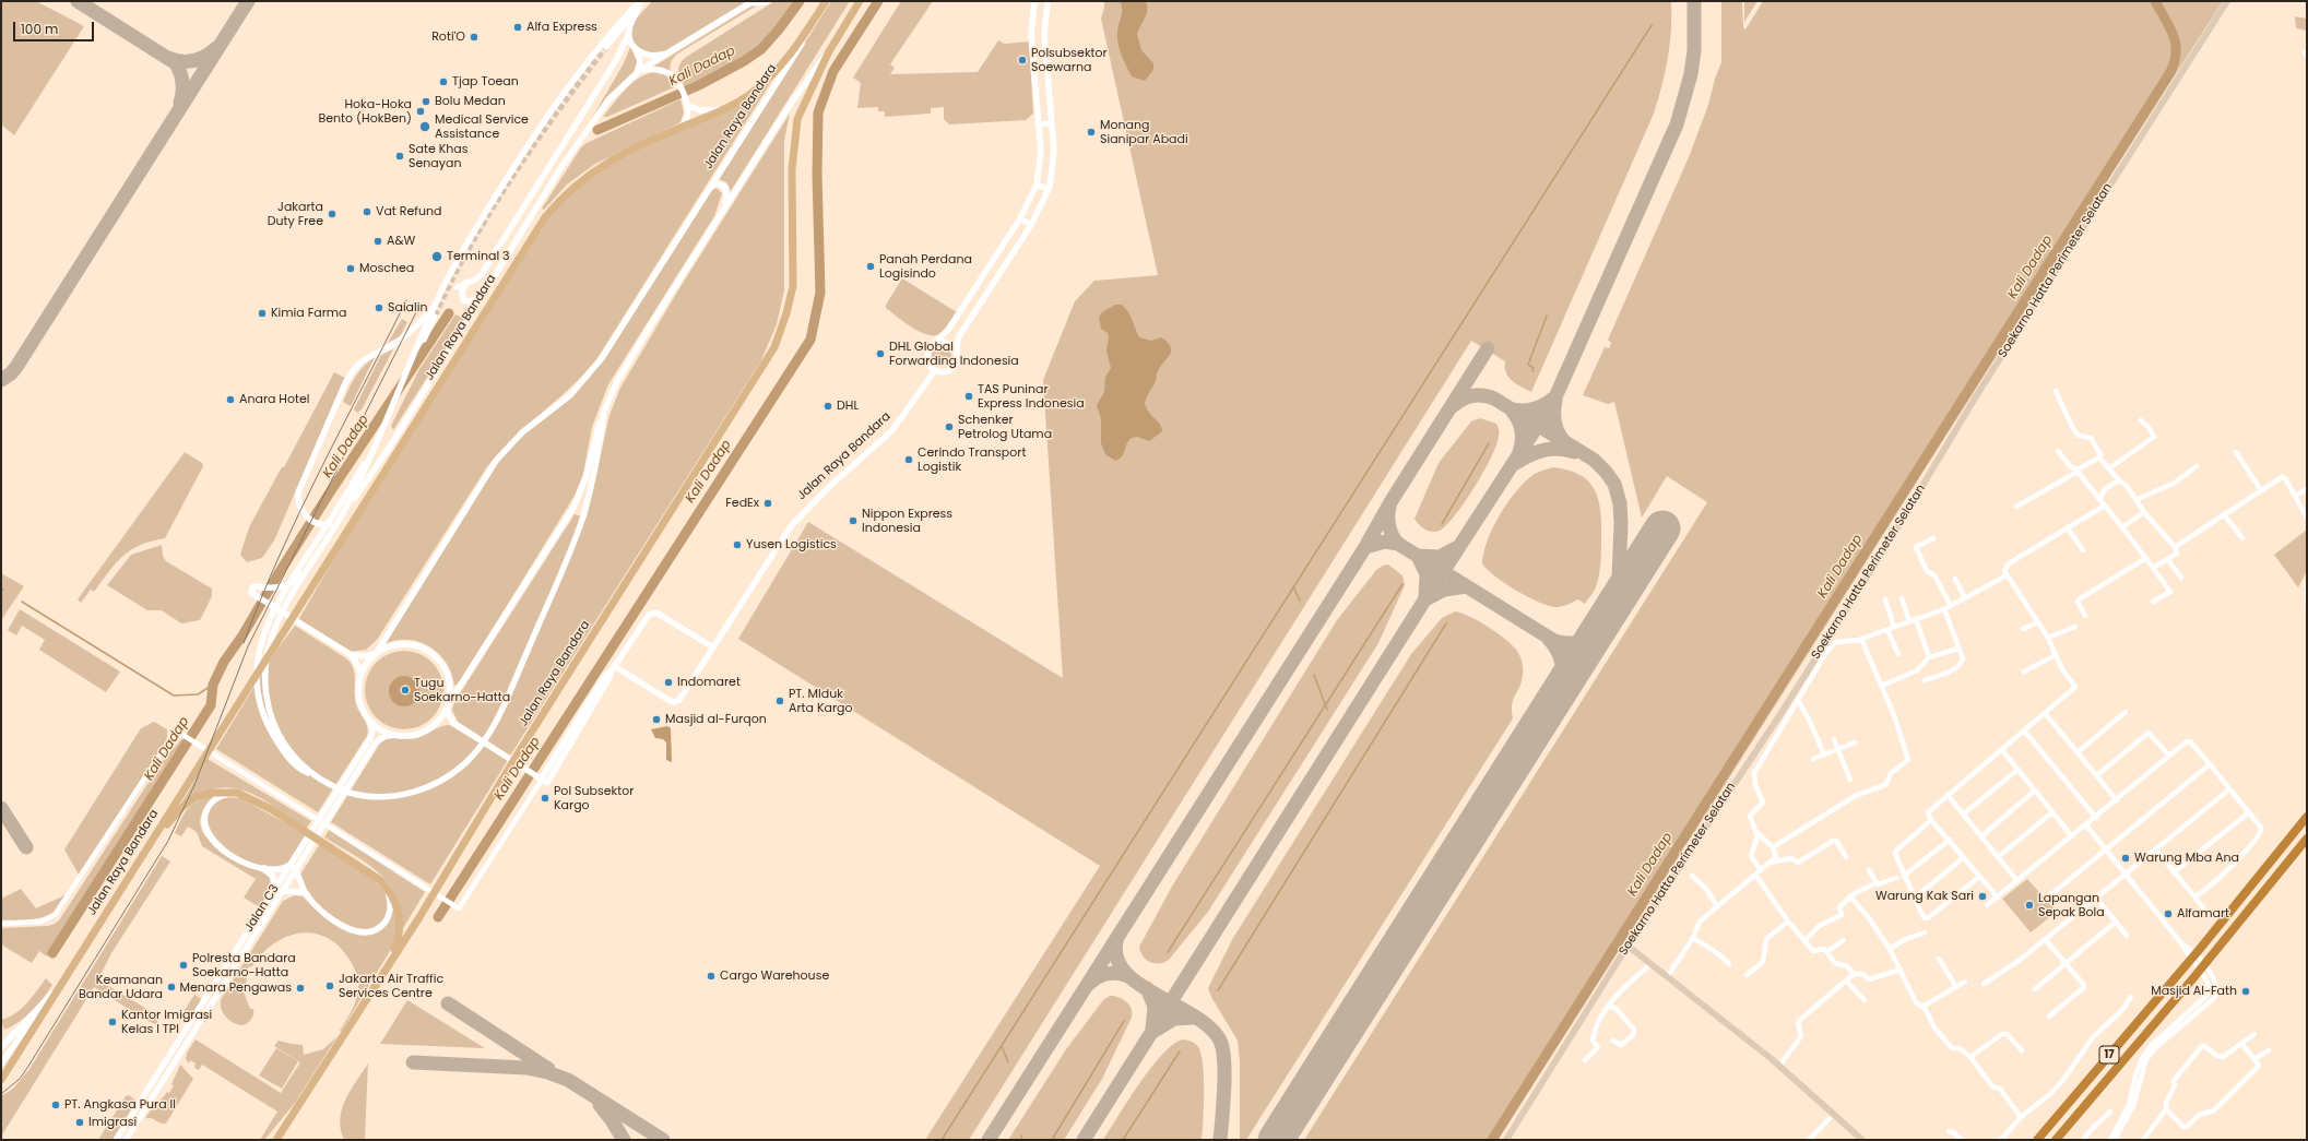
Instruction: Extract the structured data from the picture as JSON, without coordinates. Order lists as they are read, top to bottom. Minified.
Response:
{"streets":{"highway":["17"],"main road":["Jalan Raya Bandara","Soekarno Hatta Perimeter Selatan"],"street":["Jalan C3"]},"crossings":[["Jalan Raya Bandara","Jalan C3"]],"water":["Kali Dadap"],"places":["Alfa Express","Roti'O","Polsubsektor Soewarna","Tjap Toean","Bolu Medan","Hoka-Hoka Bento (HokBen)","Medical Service Assistance","Monang Sianipar Abadi","Sate Khas Senayan","Vat Refund","Jakarta Duty Free","A&W","Terminal 3","Panah Perdana Logisindo","Moschea","Saialin","Kimia Farma","DHL Global Forwarding Indonesia","TAS Puninar Express Indonesia","Anara Hotel","DHL","Schenker Petrolog Utama","Cerindo Transport Logistik","FedEx","Nippon Express Indonesia","Yusen Logistics","Indomaret","Tugu Soekarno-Hatta","PT. MIduk Arta Kargo","Masjid al-Furqon","Pol Subsektor Kargo","Warung Mba Ana","Warung Kak Sari","Lapangan Sepak Bola","Alfamart","Polresta Bandara Soekarno-Hatta","Cargo Warehouse","Jakarta Air Traffic Services Centre","Keamanan Bandar Udara","Menara Pengawas","Masjid Al-Fath","Kantor Imigrasi Kelas I TPI","PT. Angkasa Pura II","Imigrasi"],"scale_bar":"100 m"}
